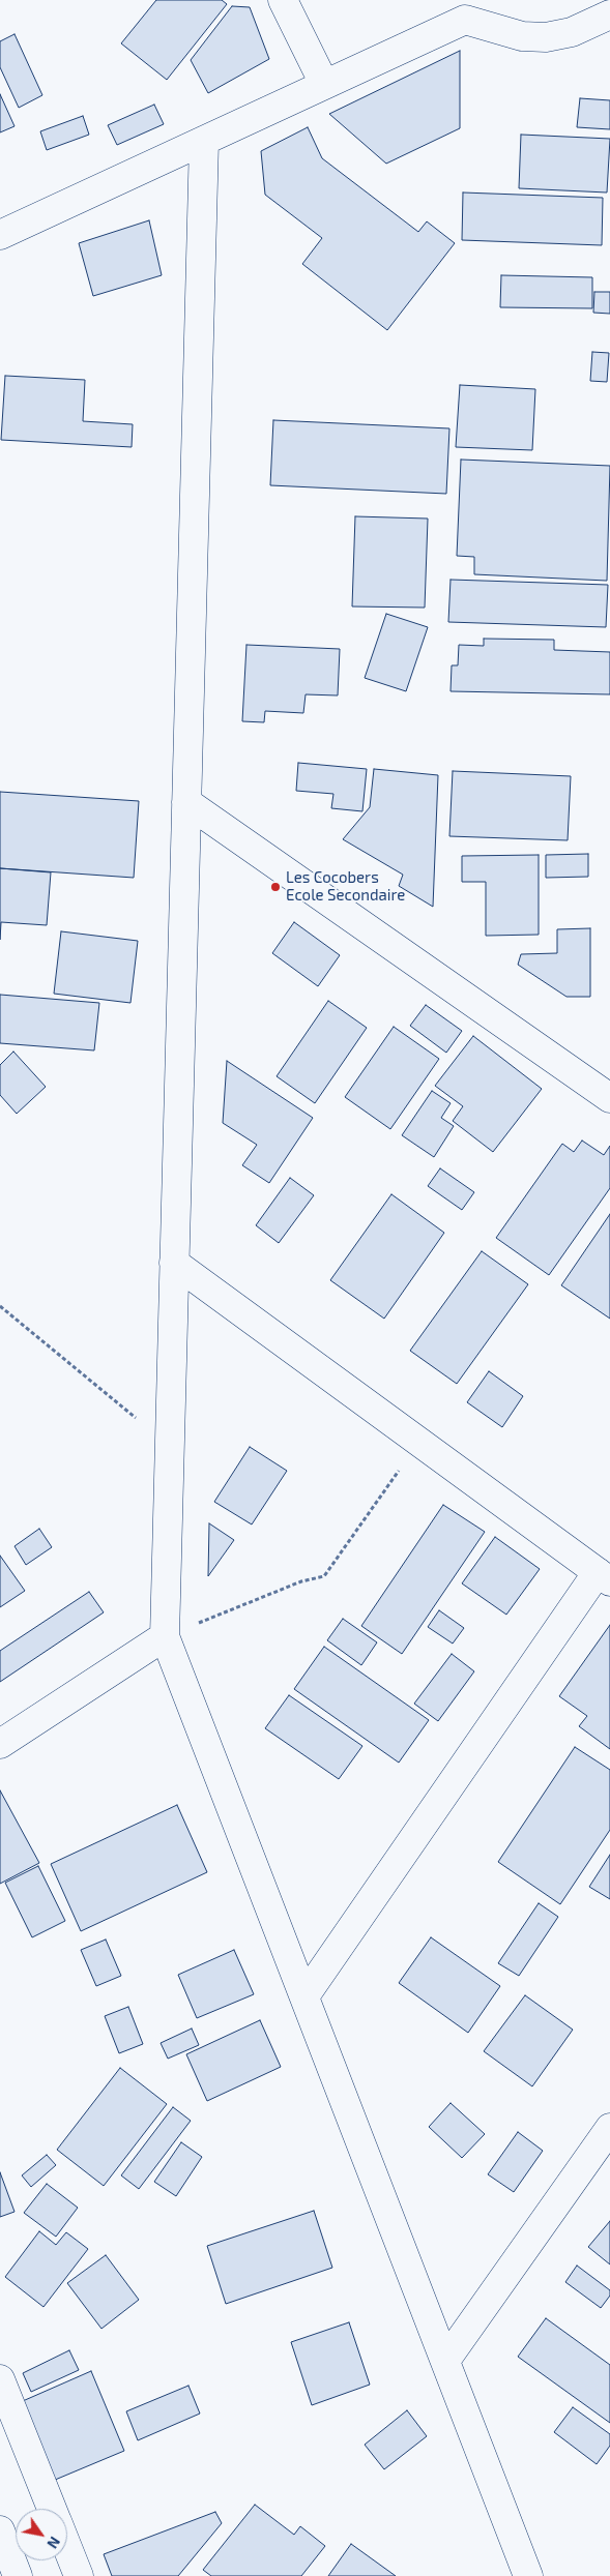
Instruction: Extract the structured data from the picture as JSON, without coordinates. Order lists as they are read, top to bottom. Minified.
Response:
{"places":["Les Cocobers Ecole Secondaire"],"north":"bottom right"}
